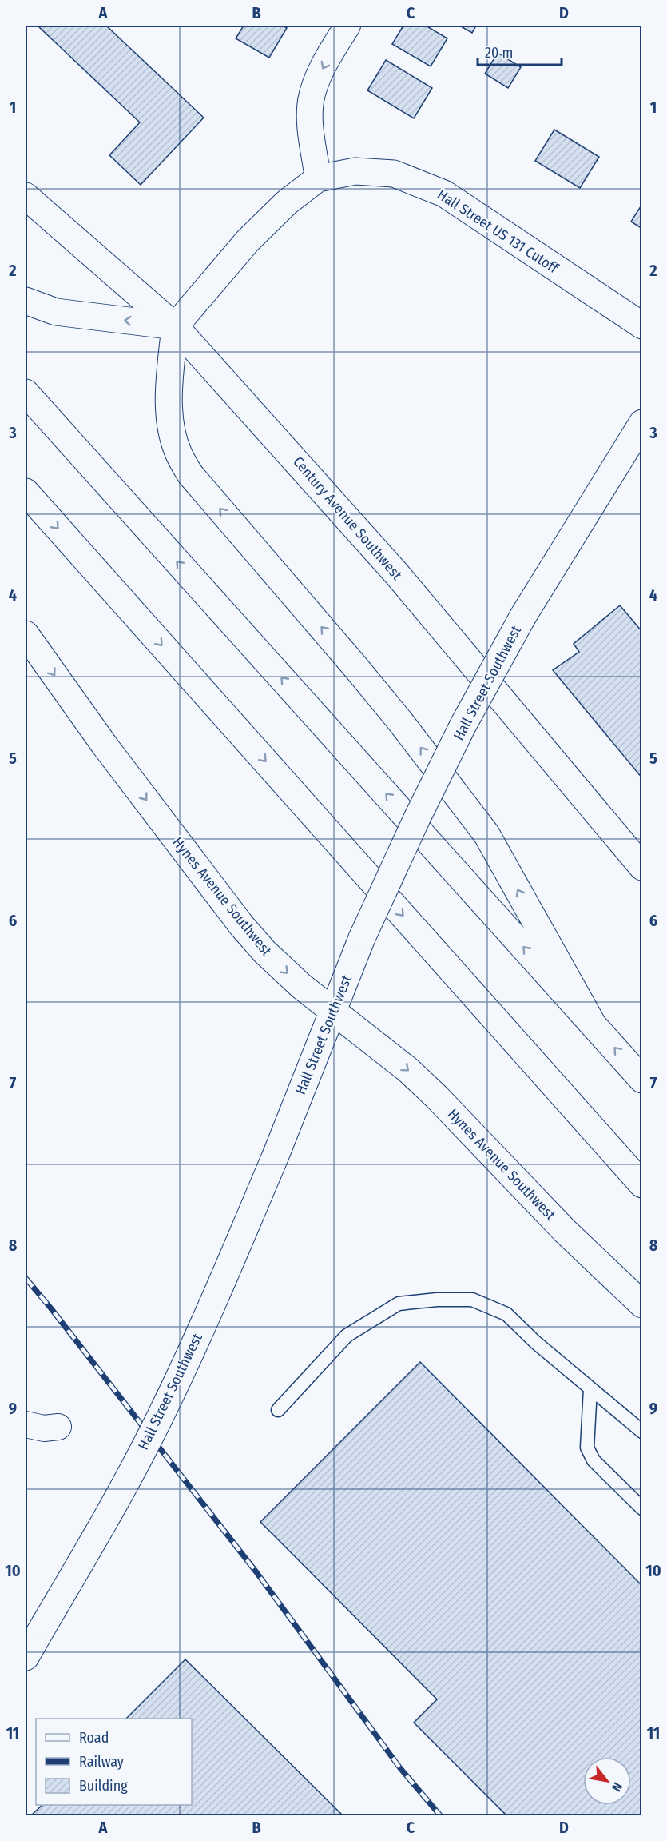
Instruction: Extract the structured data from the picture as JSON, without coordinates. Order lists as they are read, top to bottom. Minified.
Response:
{"streets":{"main road":["Hall Street US 131 Cutoff","Century Avenue Southwest","Hall Street Southwest","Hynes Avenue Southwest"]},"crossings":[["Hall Street US 131 Cutoff","Century Avenue Southwest"],["Hall Street Southwest","Hynes Avenue Southwest"]],"legend":["Road","Railway","Building"],"scale_bar":"20 m","north":"bottom right","grid":{"columns":["A","B","C","D"],"rows":["1","2","3","4","5","6","7","8","9","10","11"]}}
